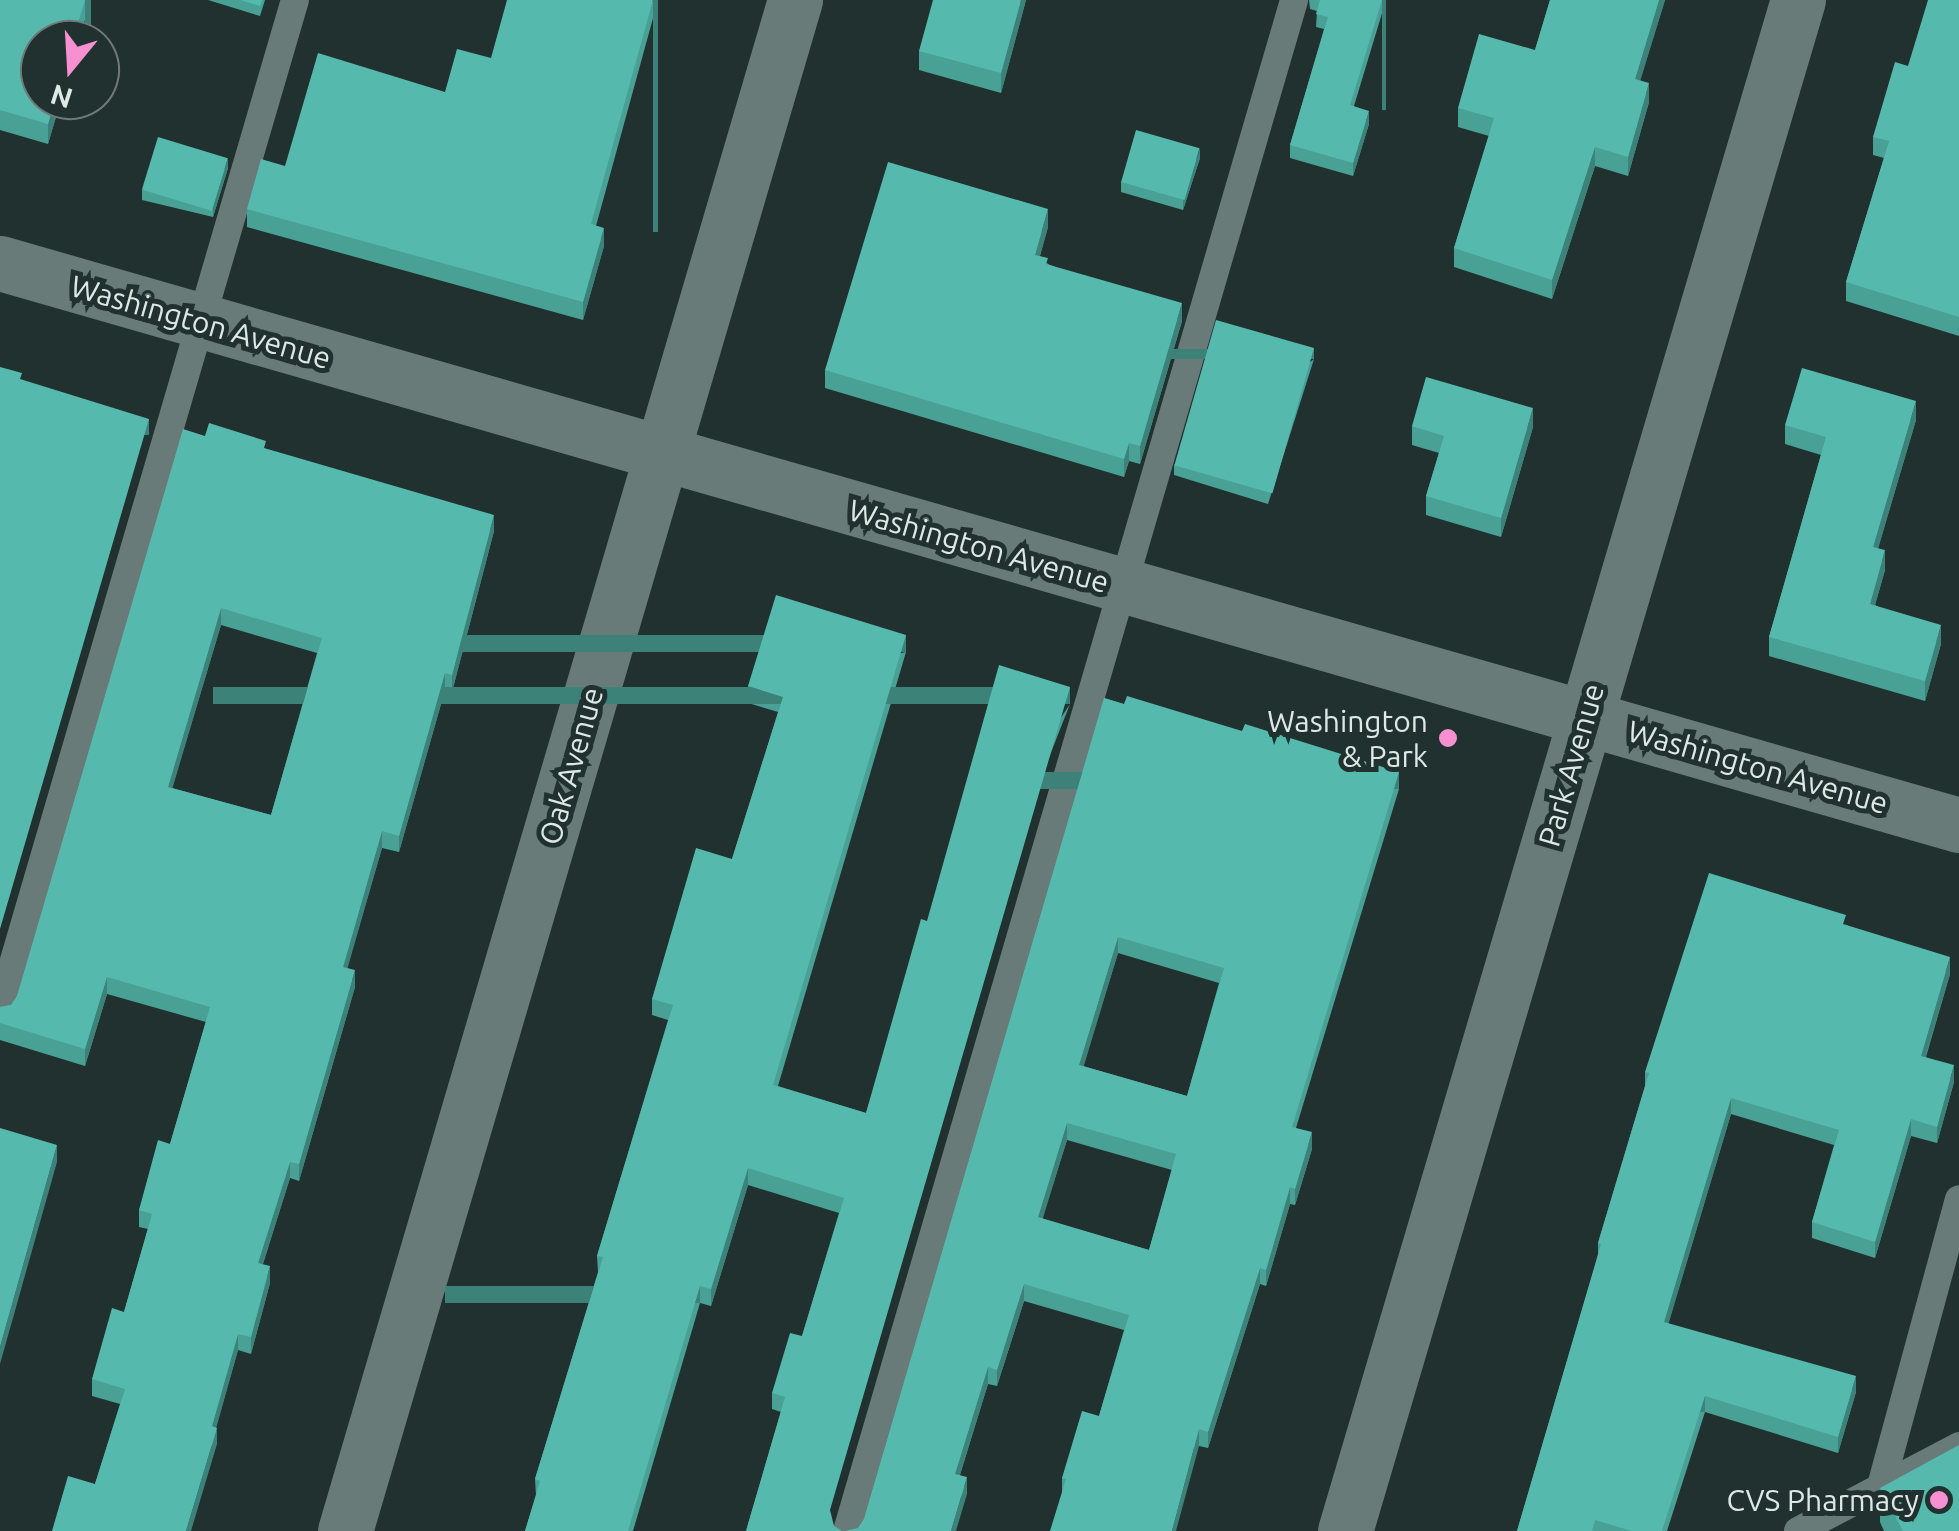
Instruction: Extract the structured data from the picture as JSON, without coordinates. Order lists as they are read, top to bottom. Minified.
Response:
{"streets":{"street":["Washington Avenue","Park Avenue","Oak Avenue"]},"crossings":[["Washington Avenue","Park Avenue"],["Washington Avenue","Oak Avenue"]],"places":["Washington & Park","CVS Pharmacy"],"north":"bottom"}
